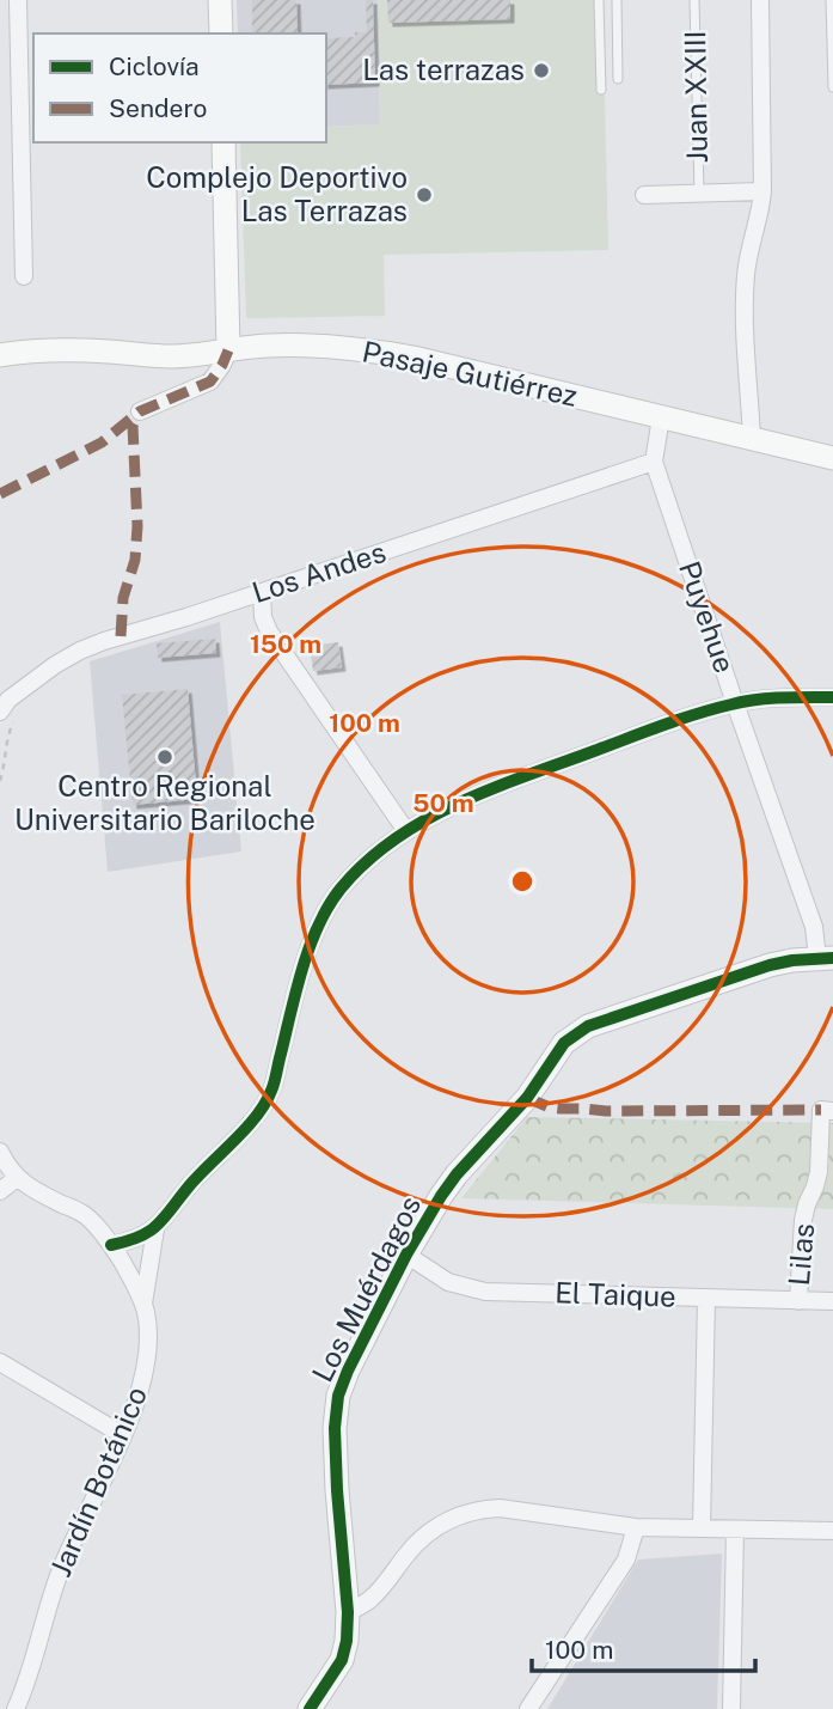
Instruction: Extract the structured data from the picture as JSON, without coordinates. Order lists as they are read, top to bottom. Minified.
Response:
{"streets":{"street":["Pasaje Gutiérrez","Los Andes","Puyehue","Lilas","Los Muérdagos","El Taique","Jardín Botánico"],"lane":["Juan XXIII"]},"crossings":[["Pasaje Gutiérrez","Puyehue"],["Los Andes","Puyehue"],["Puyehue","Los Muérdagos"],["Lilas","El Taique"],["Los Muérdagos","El Taique"]],"places":["Las terrazas","Complejo Deportivo Las Terrazas","Centro Regional Universitario Bariloche"],"legend":["Ciclovía","Sendero"],"scale_bar":"100 m","rings":["150 m","100 m","50 m"]}
